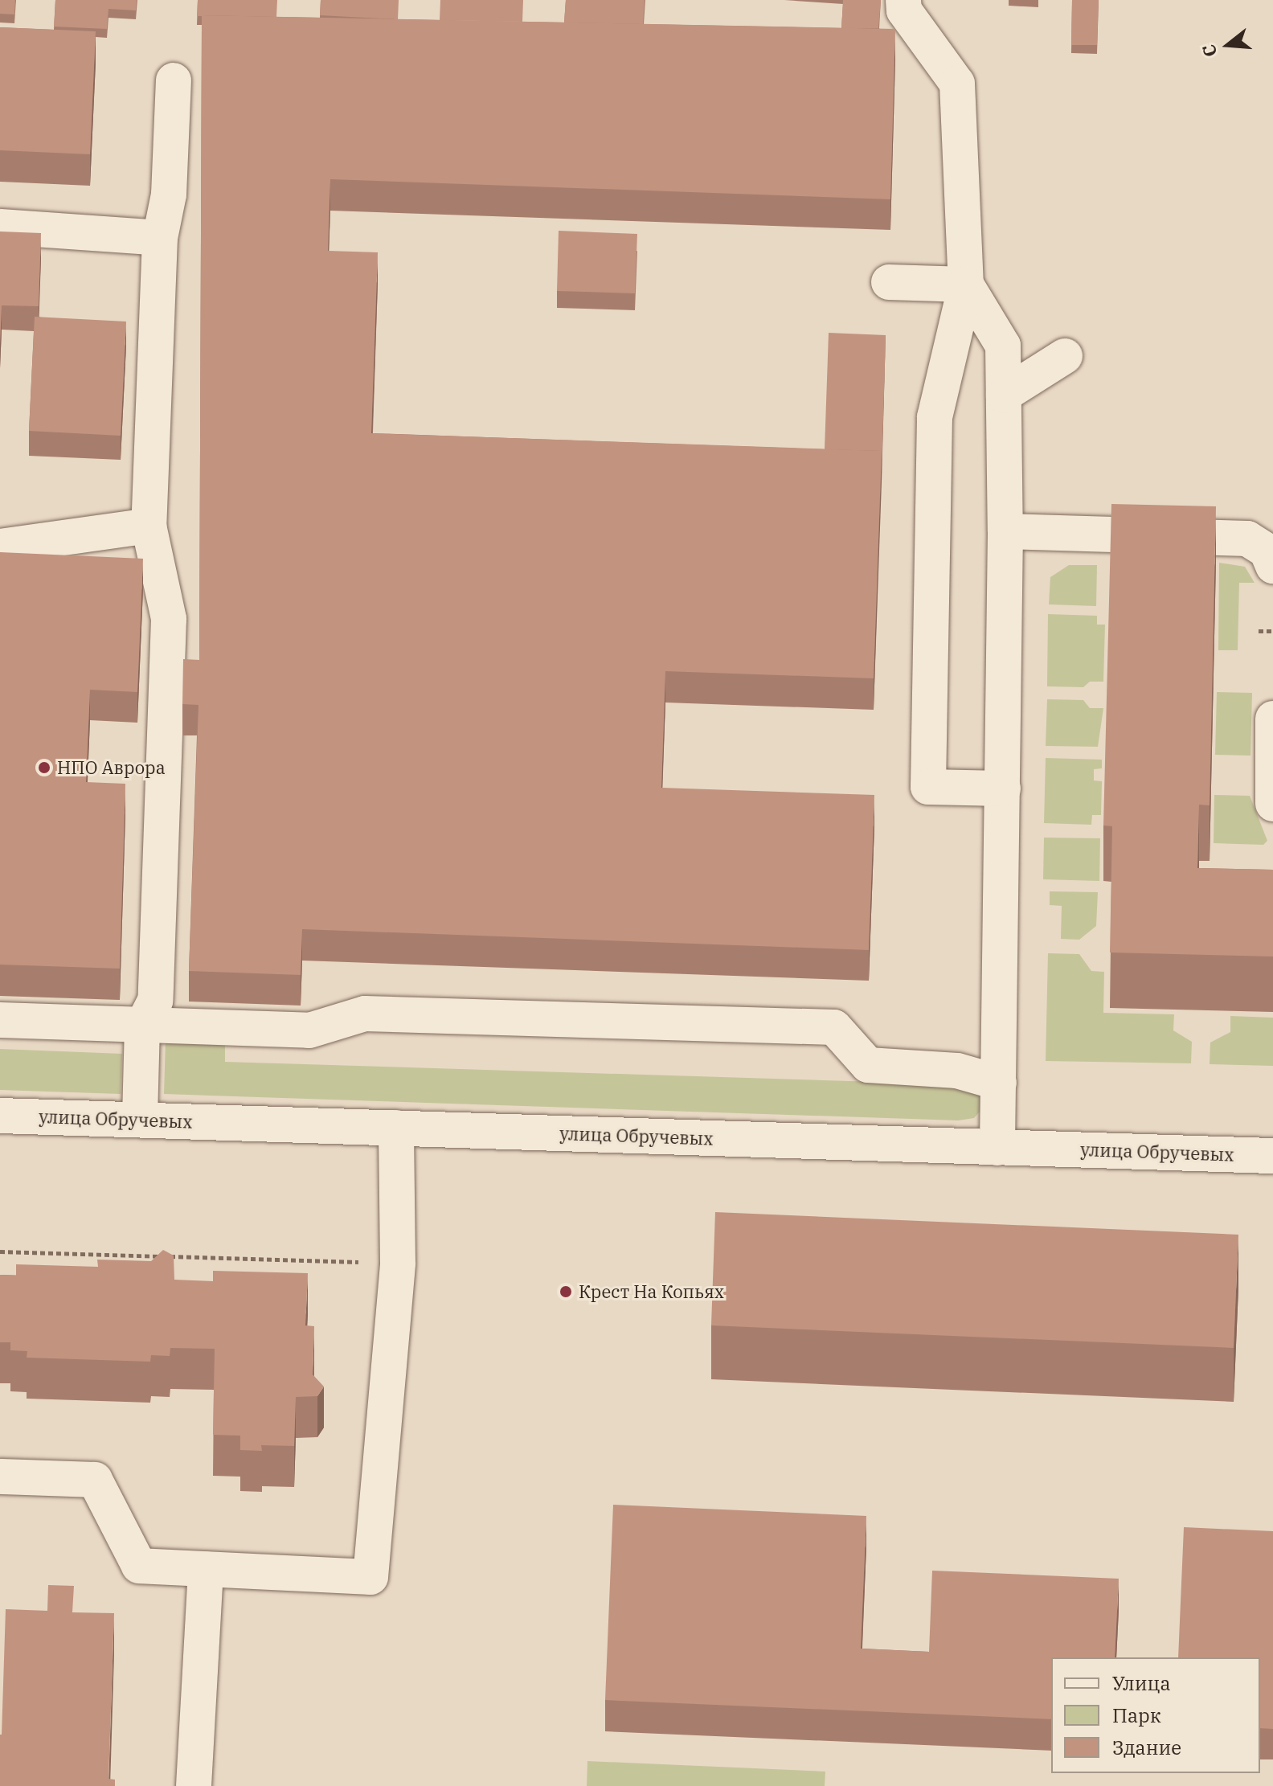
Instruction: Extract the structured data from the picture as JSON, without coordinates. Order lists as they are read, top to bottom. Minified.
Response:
{"streets":{"street":["улица Обручевых"]},"places":["НПО Аврора","Крест На Копьях"],"legend":["Улица","Парк","Здание"],"north":"left"}
